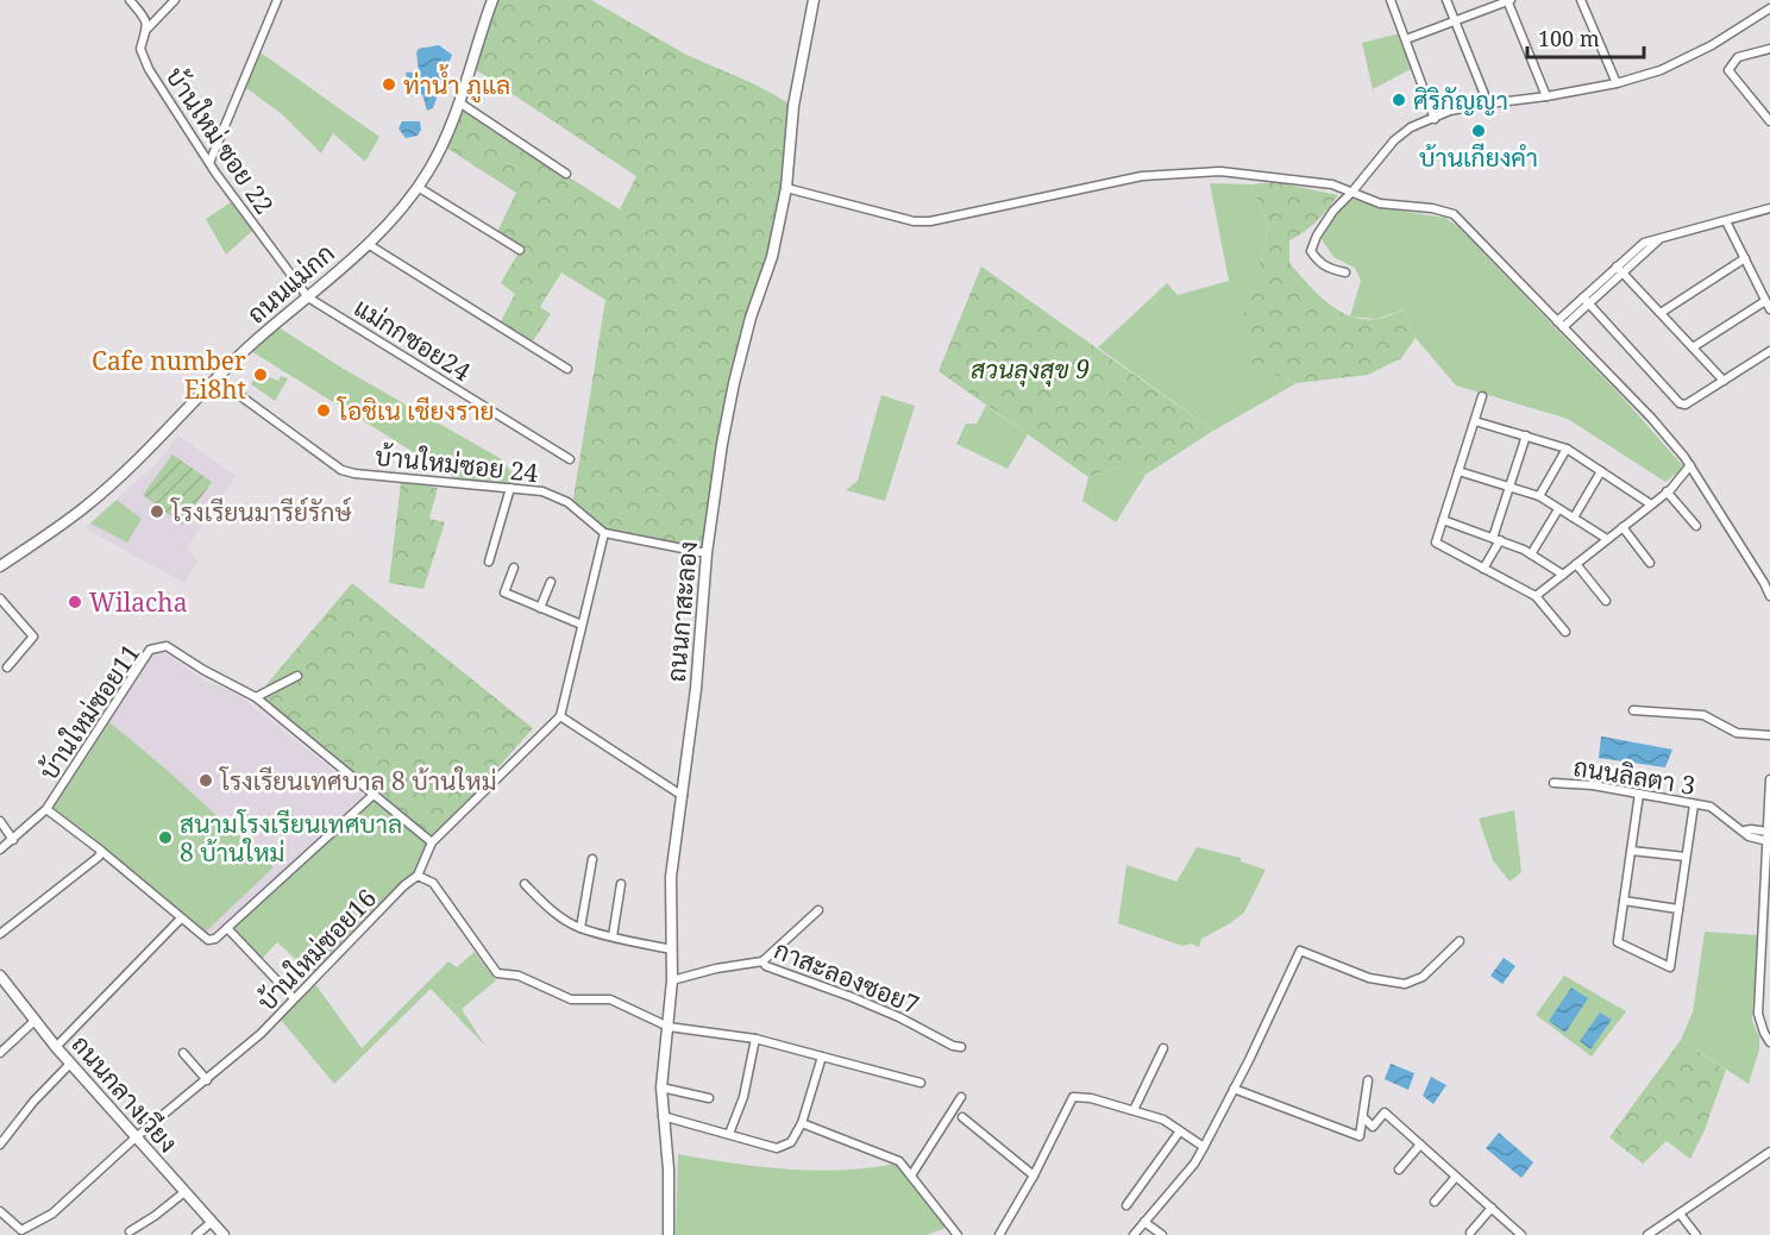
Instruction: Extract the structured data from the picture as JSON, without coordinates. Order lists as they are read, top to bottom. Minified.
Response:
{"streets":{"street":["บ้านใหม่ ซอย 22","ถนนแม่กก","แม่กกซอย24","บ้านใหม่ซอย 24","ถนนกาสะลอง","บ้านใหม่ซอย11","ถนนลิลตา 3","บ้านใหม่ซอย16","กาสะลองซอย7","ถนนกลางเวียง"]},"crossings":[["บ้านใหม่ ซอย 22","ถนนแม่กก"],["บ้านใหม่ ซอย 22","แม่กกซอย24"],["ถนนแม่กก","แม่กกซอย24"],["ถนนแม่กก","บ้านใหม่ซอย 24"],["บ้านใหม่ซอย 24","ถนนกาสะลอง"],["ถนนกาสะลอง","กาสะลองซอย7"],["บ้านใหม่ซอย16","ถนนกลางเวียง"]],"parks":["สวนลุงสุข 9"],"places":["ท่าน้ำ ภูแล","ศิริกัญญา","บ้านเกียงคำ","Cafe number Ei8ht","โอชิเน เชียงราย","โรงเรียนมารีย์รักษ์","Wilacha","โรงเรียนเทศบาล 8 บ้านใหม่","สนามโรงเรียนเทศบาล 8 บ้านใหม่"],"scale_bar":"100 m"}
